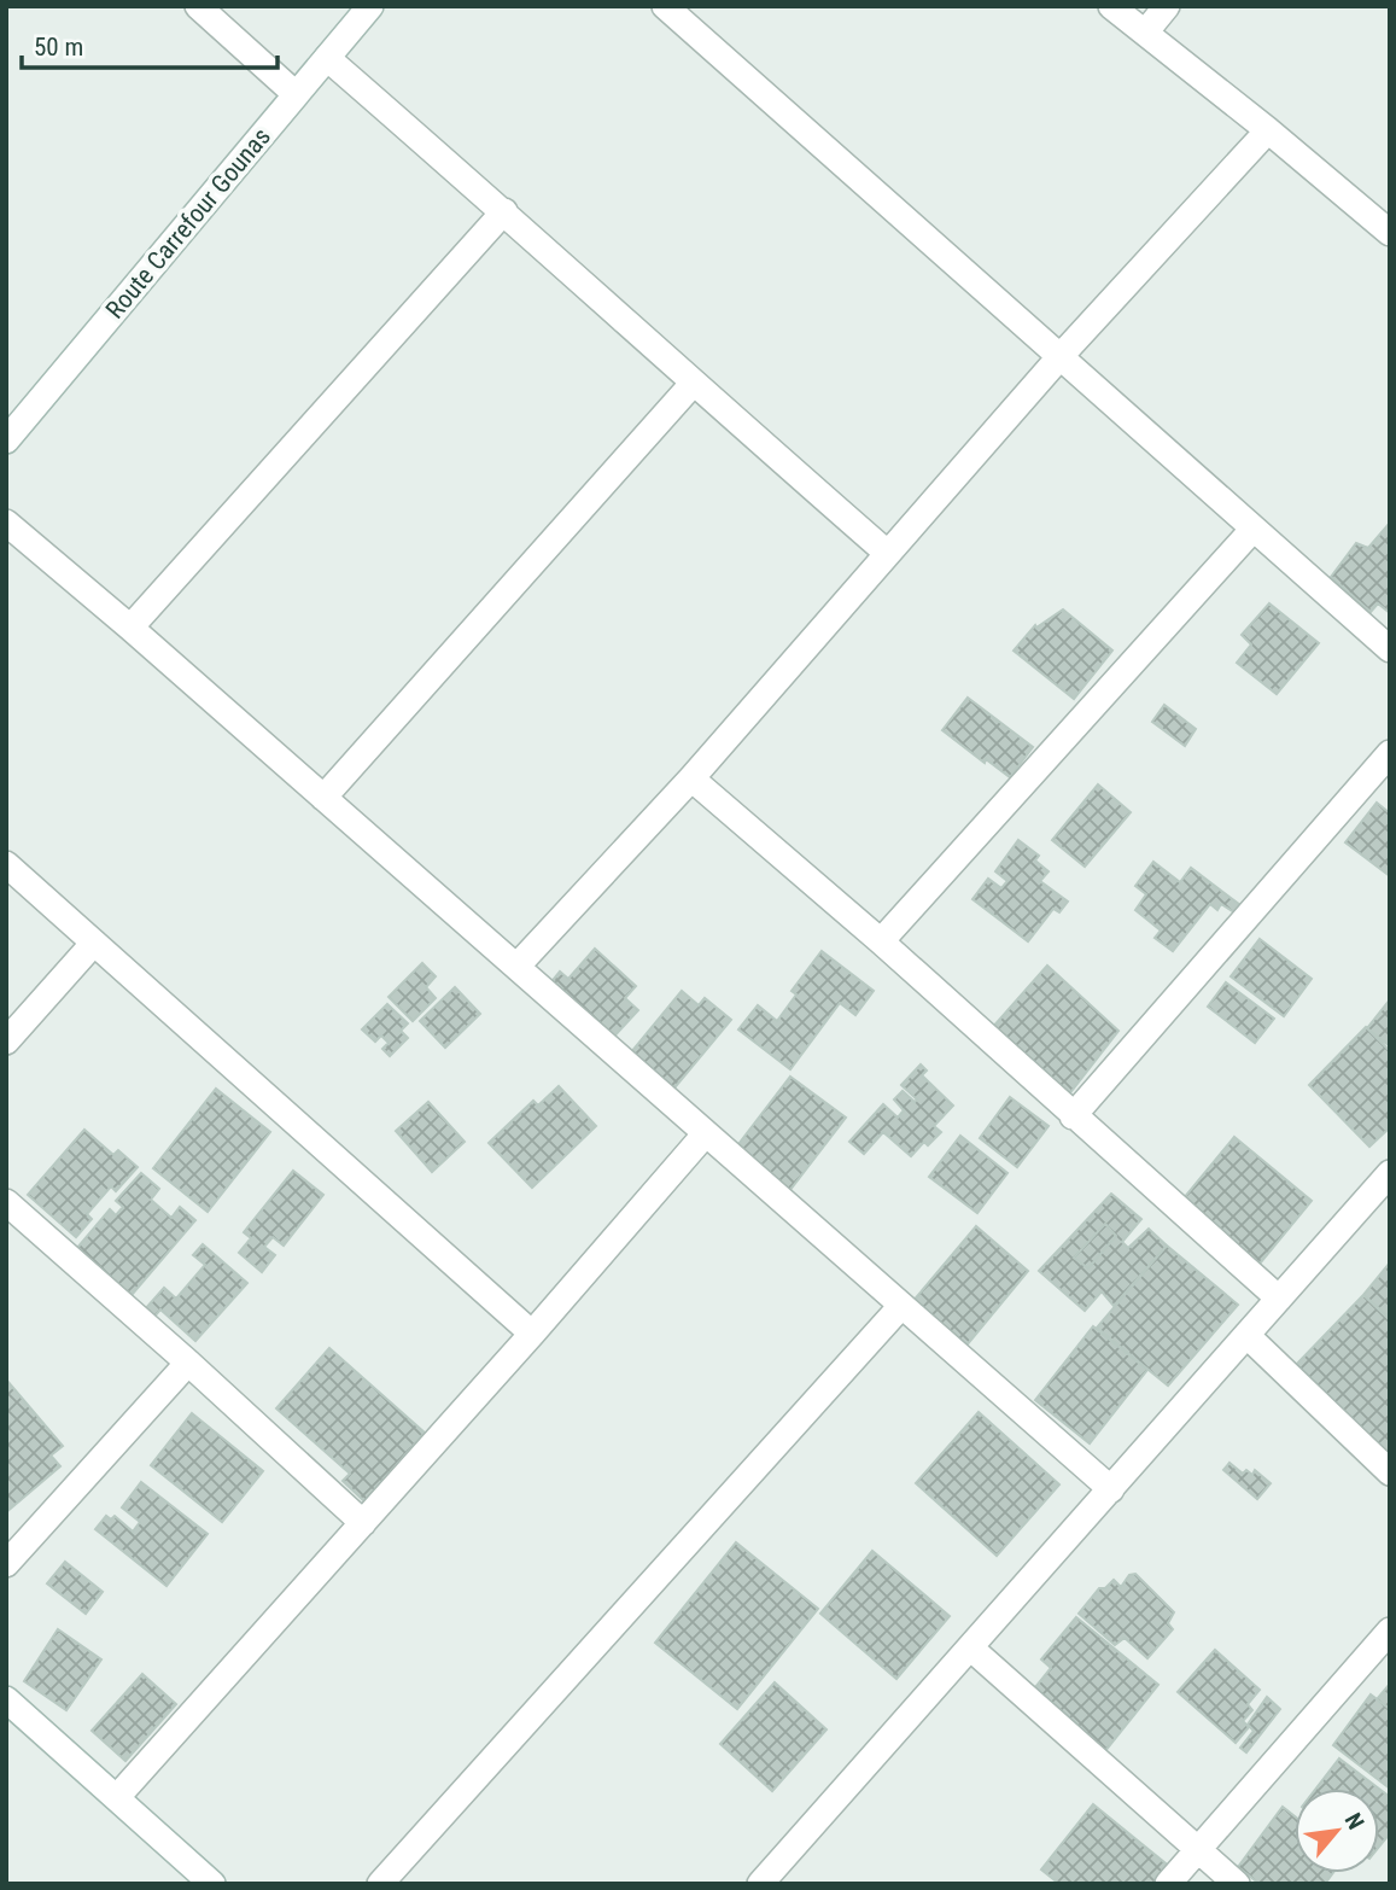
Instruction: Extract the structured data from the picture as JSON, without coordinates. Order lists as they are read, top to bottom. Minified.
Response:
{"streets":{"street":["Route Carrefour Gounas"]},"scale_bar":"50 m","north":"top right"}
